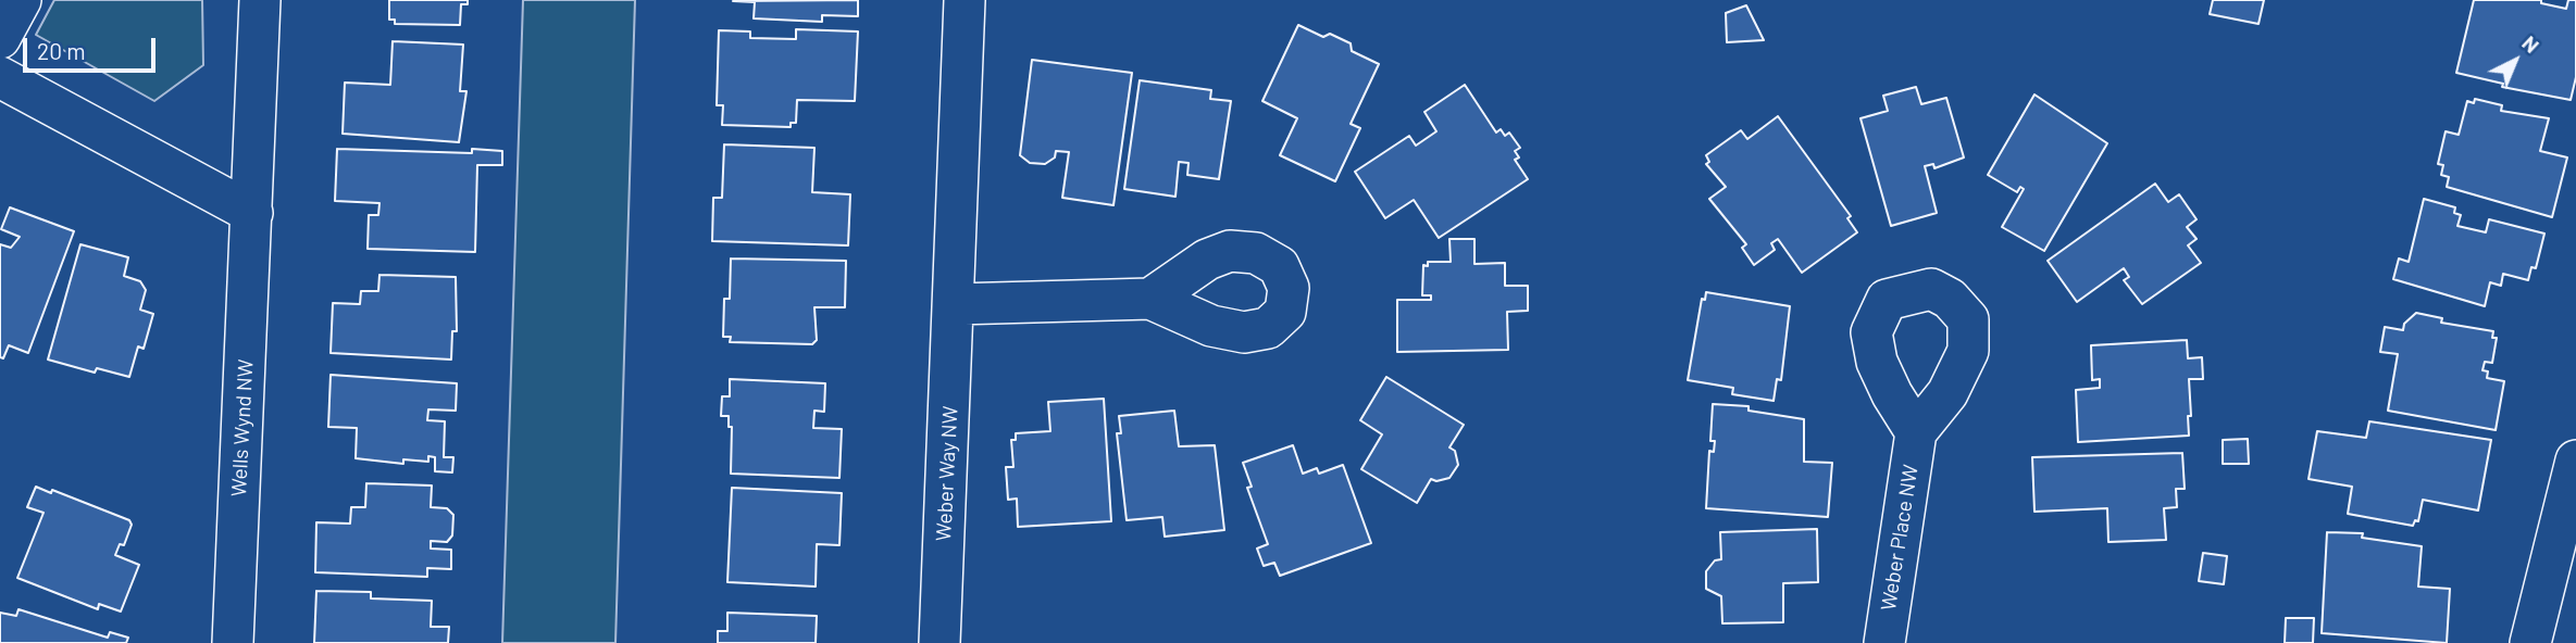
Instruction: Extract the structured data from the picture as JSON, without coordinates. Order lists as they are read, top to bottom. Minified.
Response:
{"streets":{"street":["Wells Wynd NW","Weber Way NW","Weber Place NW"]},"scale_bar":"20 m","north":"top right"}
